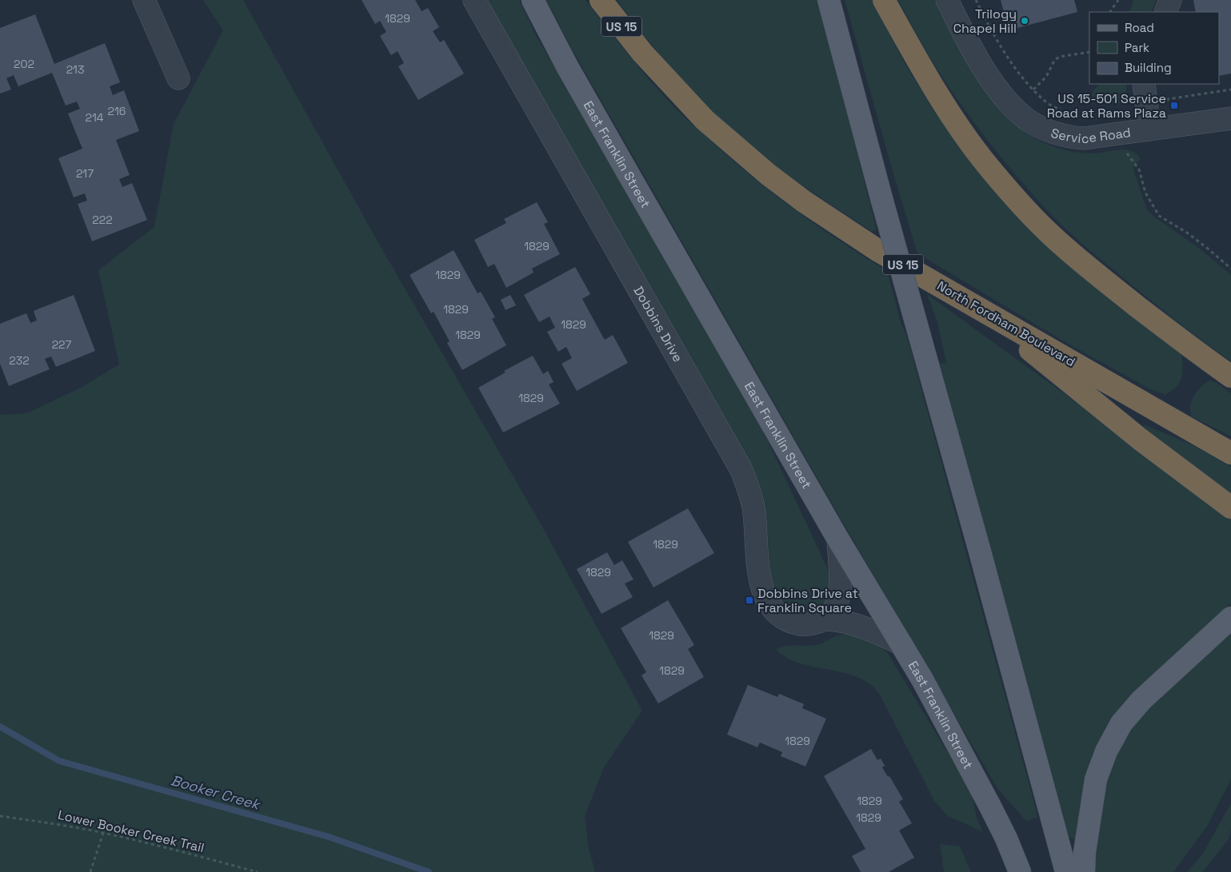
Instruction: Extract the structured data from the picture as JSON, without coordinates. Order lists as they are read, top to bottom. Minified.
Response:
{"streets":{"highway":["US 15","North Fordham Boulevard"],"main road":["East Franklin Street"],"street":["Service Road","Dobbins Drive"],"path":["Lower Booker Creek Trail"]},"crossings":[["East Franklin Street","Dobbins Drive"]],"water":["Booker Creek"],"places":{"other":["Trilogy Chapel Hill"],"transit":["US 15-501 Service Road at Rams Plaza","Dobbins Drive at Franklin Square"]},"house_numbers":["1829","202","213","216","214","217","222","1829","1829","1829","1829","1829","227","232","1829","1829","1829","1829","1829","1829","1829","1829"],"legend":["Road","Park","Building"]}
